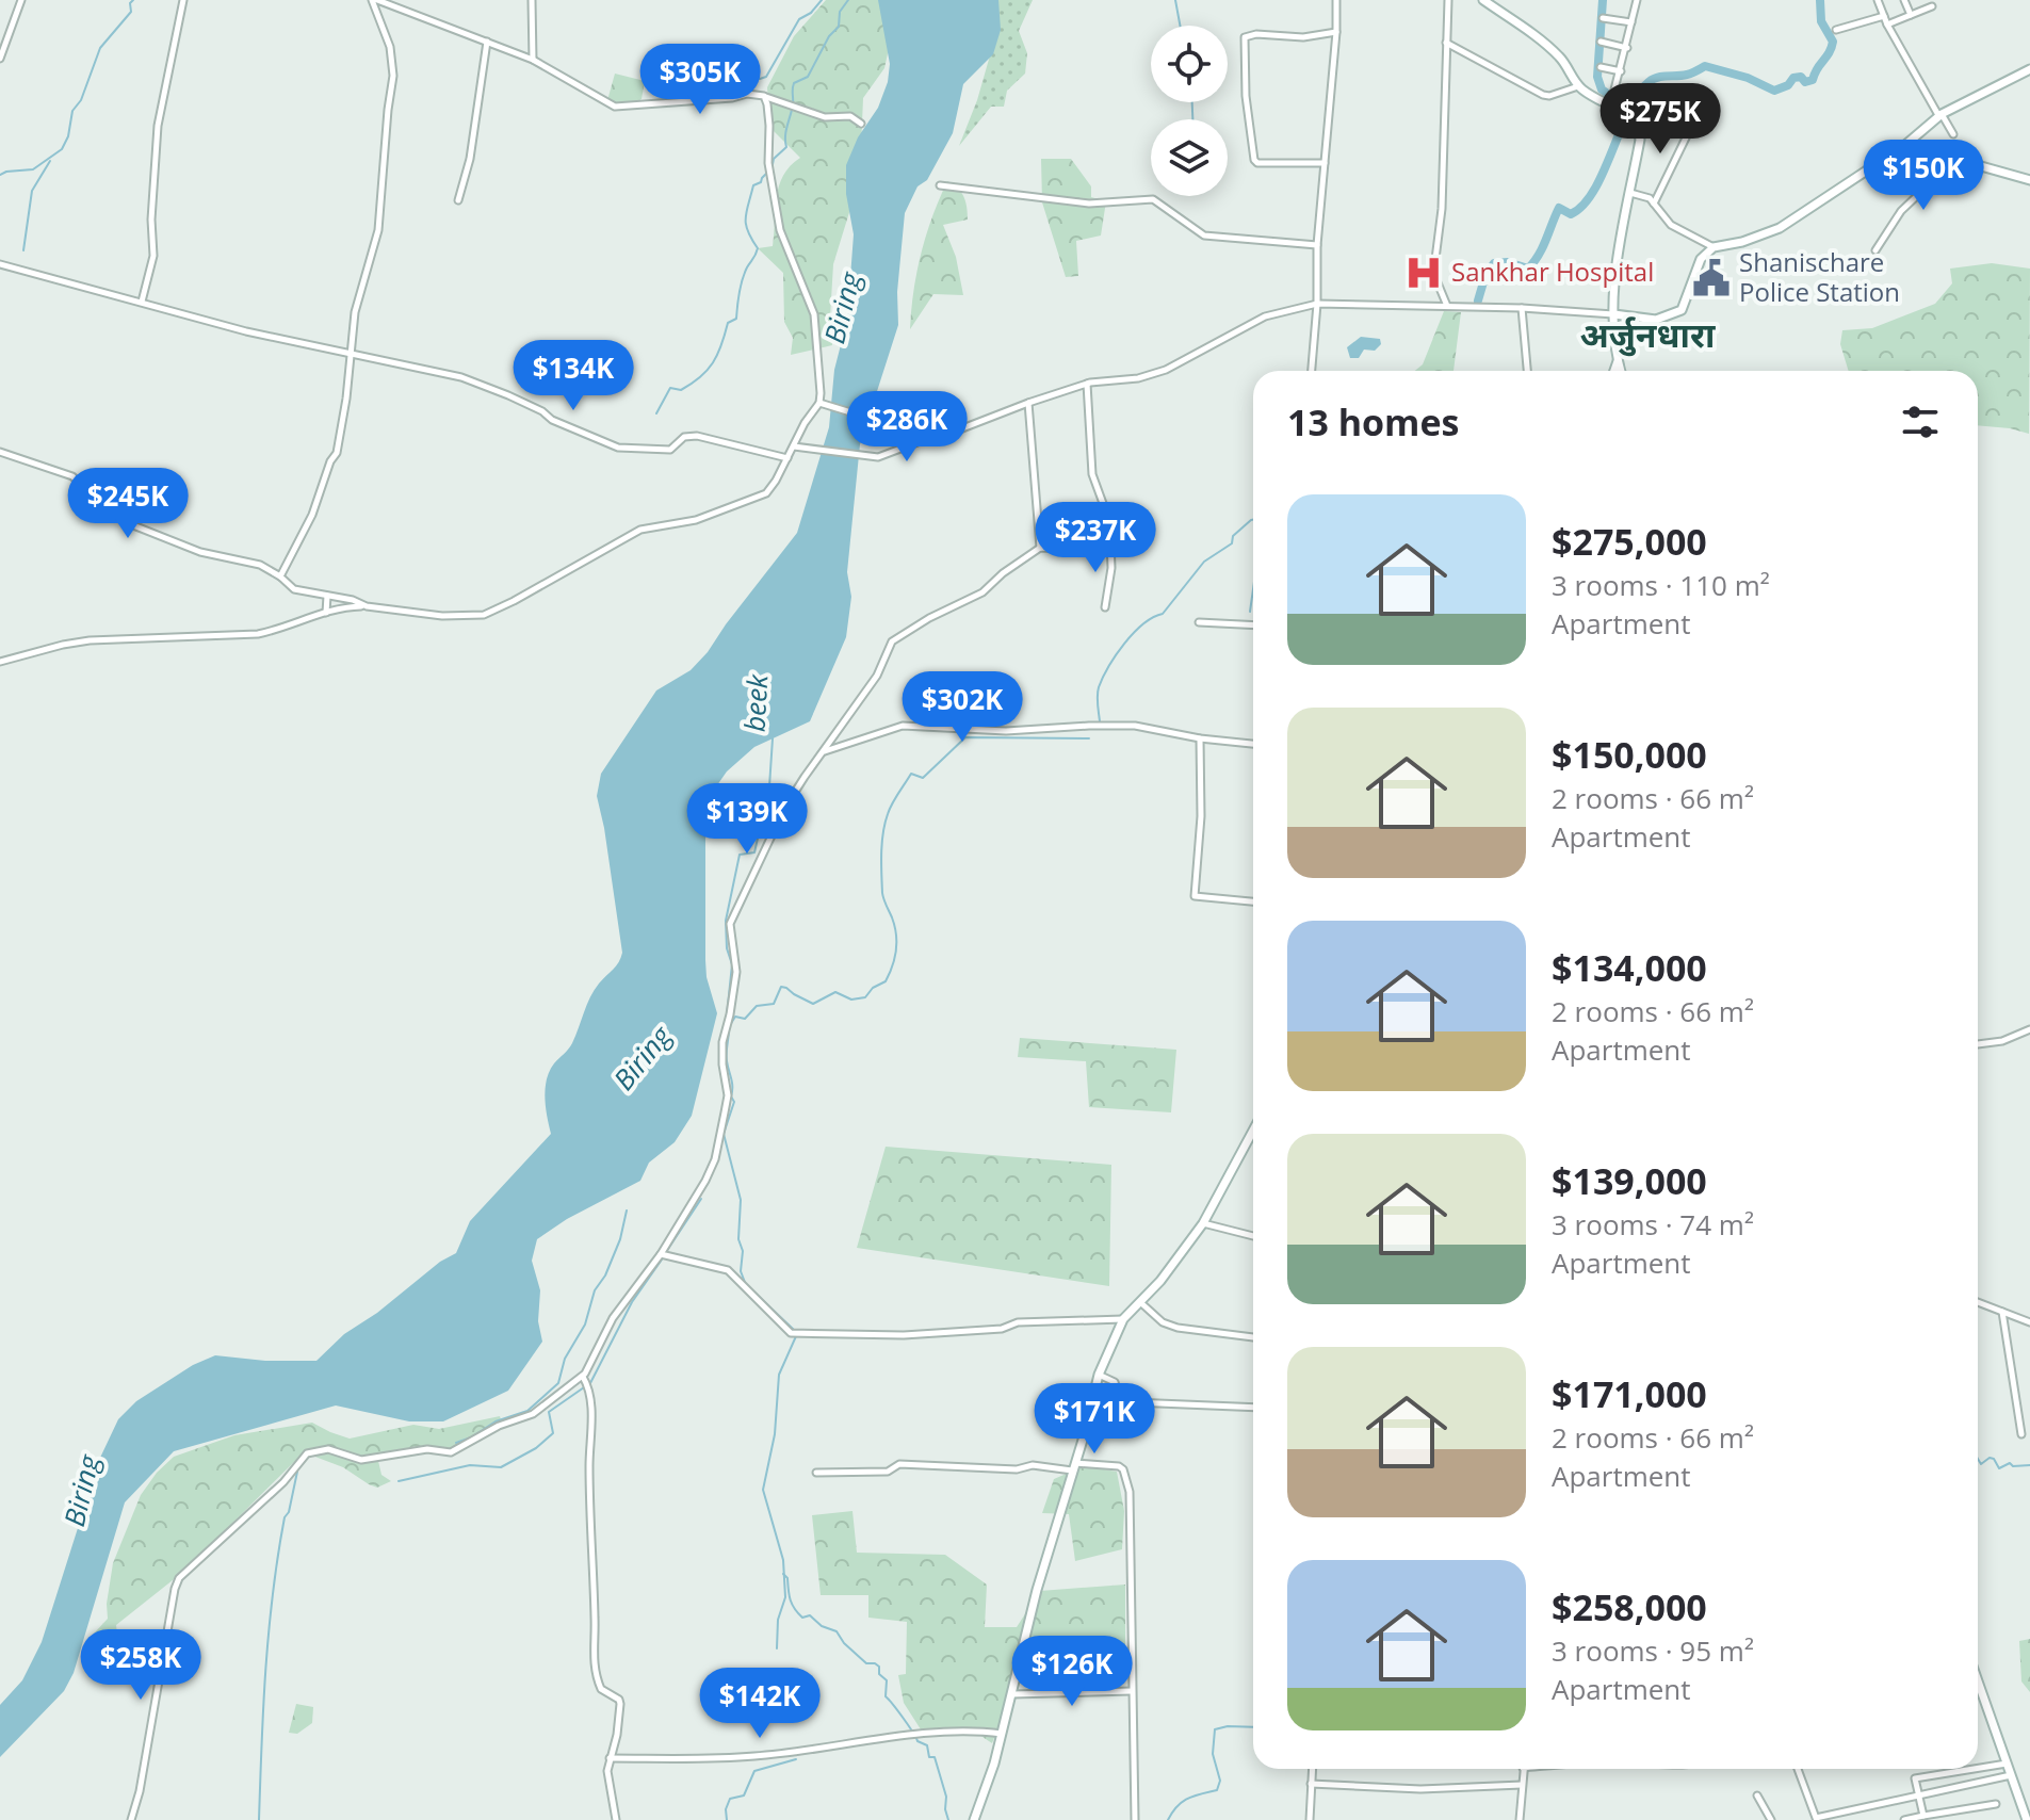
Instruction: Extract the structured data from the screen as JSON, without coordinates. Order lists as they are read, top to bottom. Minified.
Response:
{"districts":["अर्जुनधारा"],"water":["Biring","beek"],"places":{"hospital":["Sankhar Hospital"],"public building":["Shanischare Police Station"]},"page":{"price":["$305K","$275K","$150K","$134K","$286K","$245K","$237K","$302K","$139K","$171K","$258K","$126K","$142K"],"heading":"13 homes","list":[{"name":"$275,000","note":"3 rooms · 110 m² · Apartment"},{"name":"$150,000","note":"2 rooms · 66 m² · Apartment"},{"name":"$134,000","note":"2 rooms · 66 m² · Apartment"},{"name":"$139,000","note":"3 rooms · 74 m² · Apartment"},{"name":"$171,000","note":"2 rooms · 66 m² · Apartment"},{"name":"$258,000","note":"3 rooms · 95 m² · Apartment"}]}}
